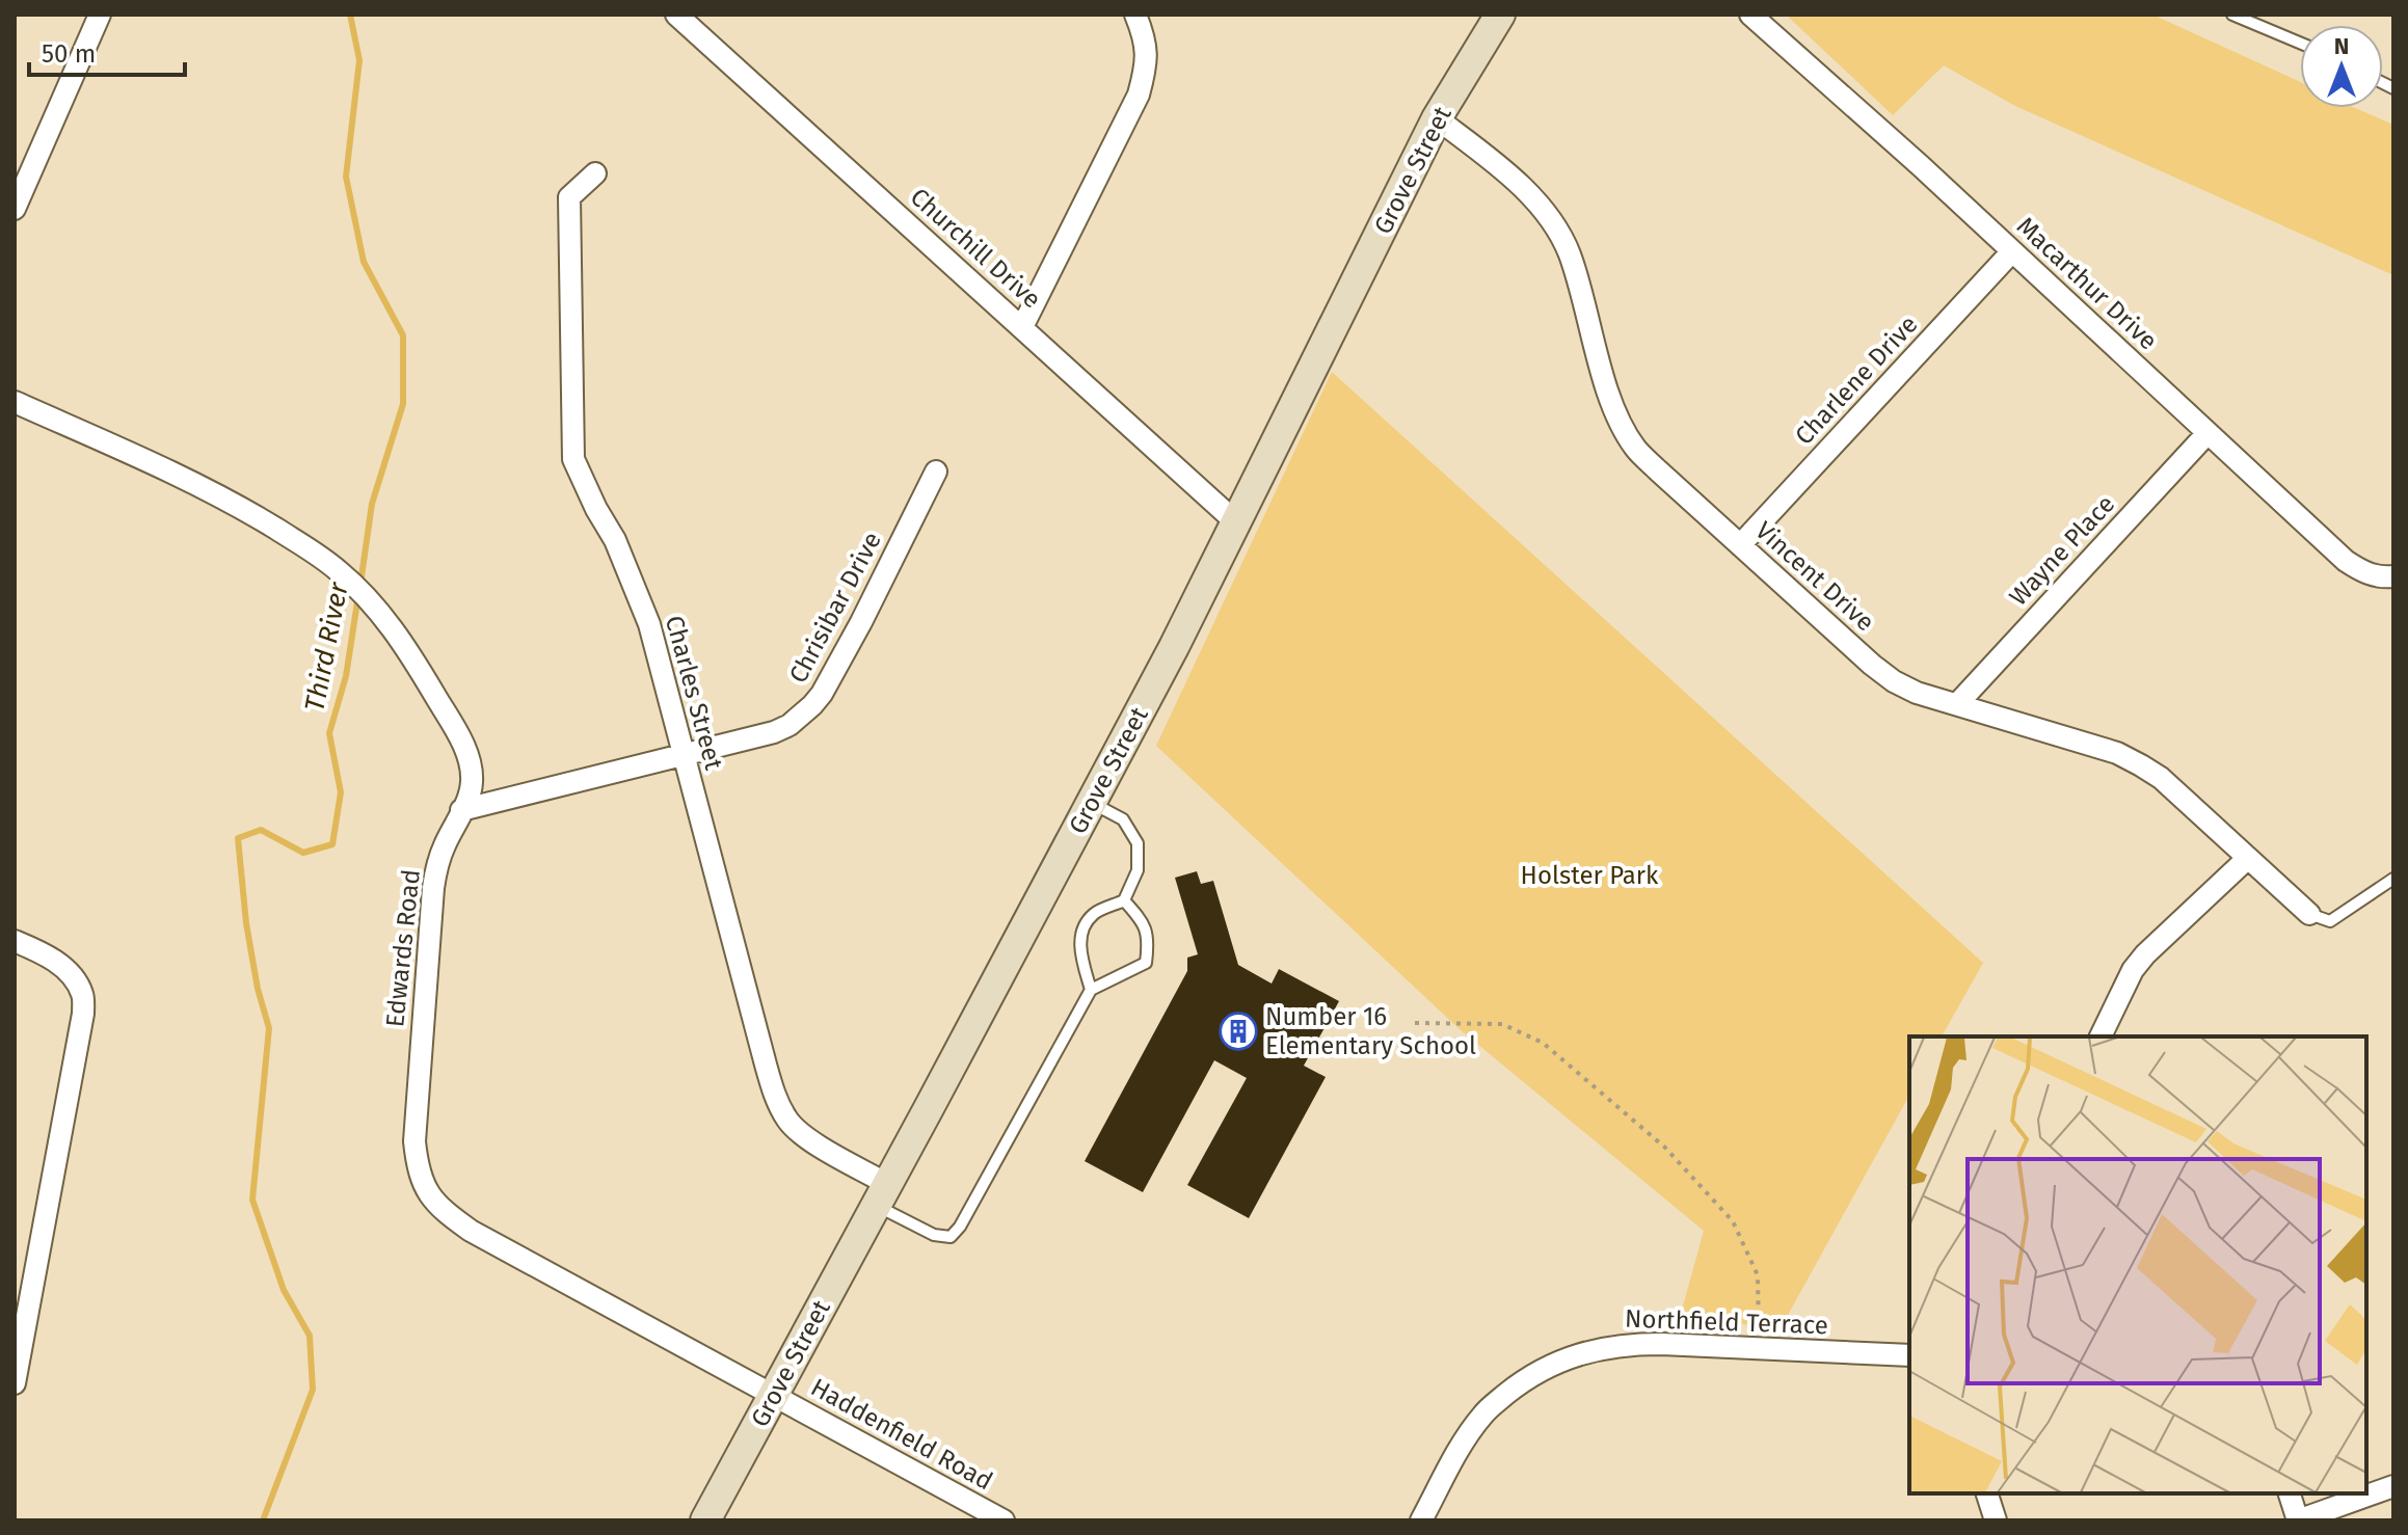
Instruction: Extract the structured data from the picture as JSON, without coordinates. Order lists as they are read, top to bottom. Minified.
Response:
{"streets":{"street":["Grove Street","Churchill Drive","Macarthur Drive","Charlene Drive","Wayne Place","Vincent Drive","Chrisibar Drive","Charles Street","Edwards Road","Northfield Terrace","Haddenfield Road"]},"crossings":[["Grove Street","Churchill Drive"],["Grove Street","Vincent Drive"],["Grove Street","Charles Street"],["Grove Street","Edwards Road"],["Grove Street","Haddenfield Road"],["Macarthur Drive","Charlene Drive"],["Macarthur Drive","Wayne Place"],["Charlene Drive","Vincent Drive"],["Wayne Place","Vincent Drive"],["Chrisibar Drive","Charles Street"],["Chrisibar Drive","Edwards Road"],["Edwards Road","Haddenfield Road"]],"water":["Third River"],"parks":["Holster Park"],"places":{"building":["Number 16 Elementary School"]},"scale_bar":"50 m","north":"top"}
